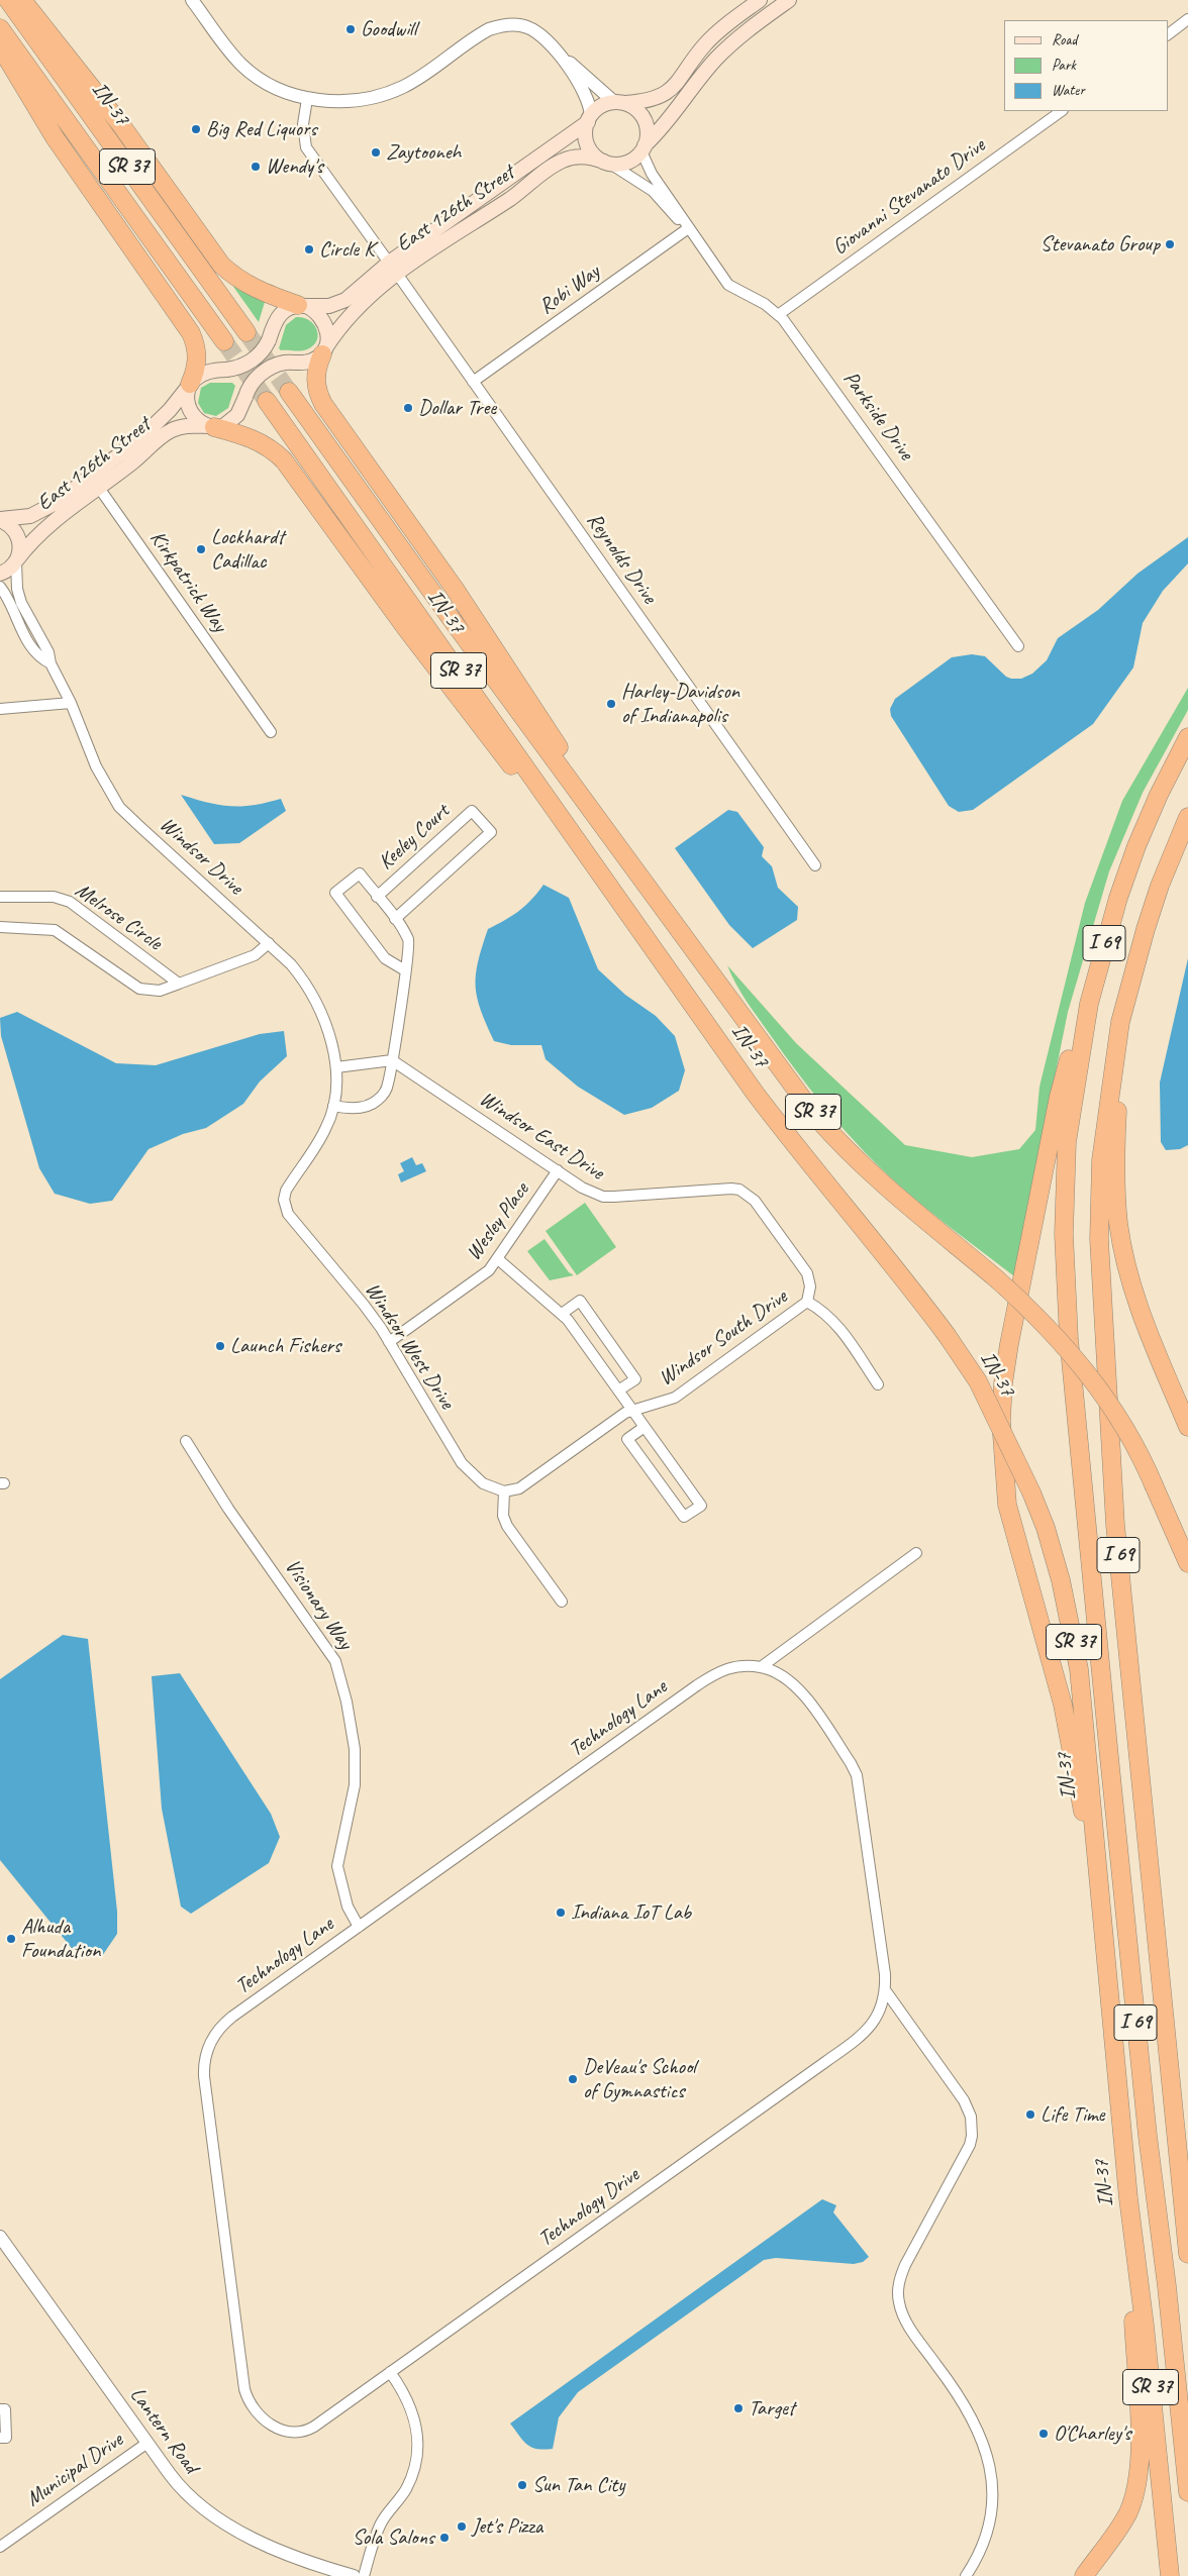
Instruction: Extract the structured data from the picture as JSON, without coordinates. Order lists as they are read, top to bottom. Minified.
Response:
{"streets":{"highway":["IN-37","SR 37","I 69"],"main road":["East 126th Street"],"street":["Giovanni Stevanato Drive","Robi Way","Parkside Drive","Reynolds Drive","Kirkpatrick Way","Keeley Court","Windsor Drive","Melrose Circle","Windsor East Drive","Wesley Place","Windsor South Drive","Windsor West Drive","Visionary Way","Technology Lane","Technology Drive","Lantern Road","Municipal Drive"]},"crossings":[["Giovanni Stevanato Drive","Parkside Drive"],["East 126th Street","Parkside Drive"],["East 126th Street","Reynolds Drive"],["East 126th Street","Kirkpatrick Way"],["East 126th Street","Windsor Drive"],["Robi Way","Parkside Drive"],["Robi Way","Reynolds Drive"],["Keeley Court","Windsor East Drive"],["Windsor Drive","Windsor West Drive"],["Windsor East Drive","Wesley Place"],["Windsor East Drive","Windsor South Drive"],["Wesley Place","Windsor West Drive"],["Windsor South Drive","Windsor West Drive"],["Visionary Way","Technology Lane"],["Technology Lane","Technology Drive"],["Lantern Road","Municipal Drive"]],"places":["Goodwill","Big Red Liquors","Zaytooneh","Wendy's","Stevanato Group","Circle K","Dollar Tree","Lockhardt Cadillac","Harley-Davidson of Indianapolis","Launch Fishers","Indiana IoT Lab","Alhuda Foundation","DeVeau's School of Gymnastics","Life Time","Target","O'Charley's","Sun Tan City","Jet's Pizza","Sola Salons"],"legend":["Road","Park","Water"]}
